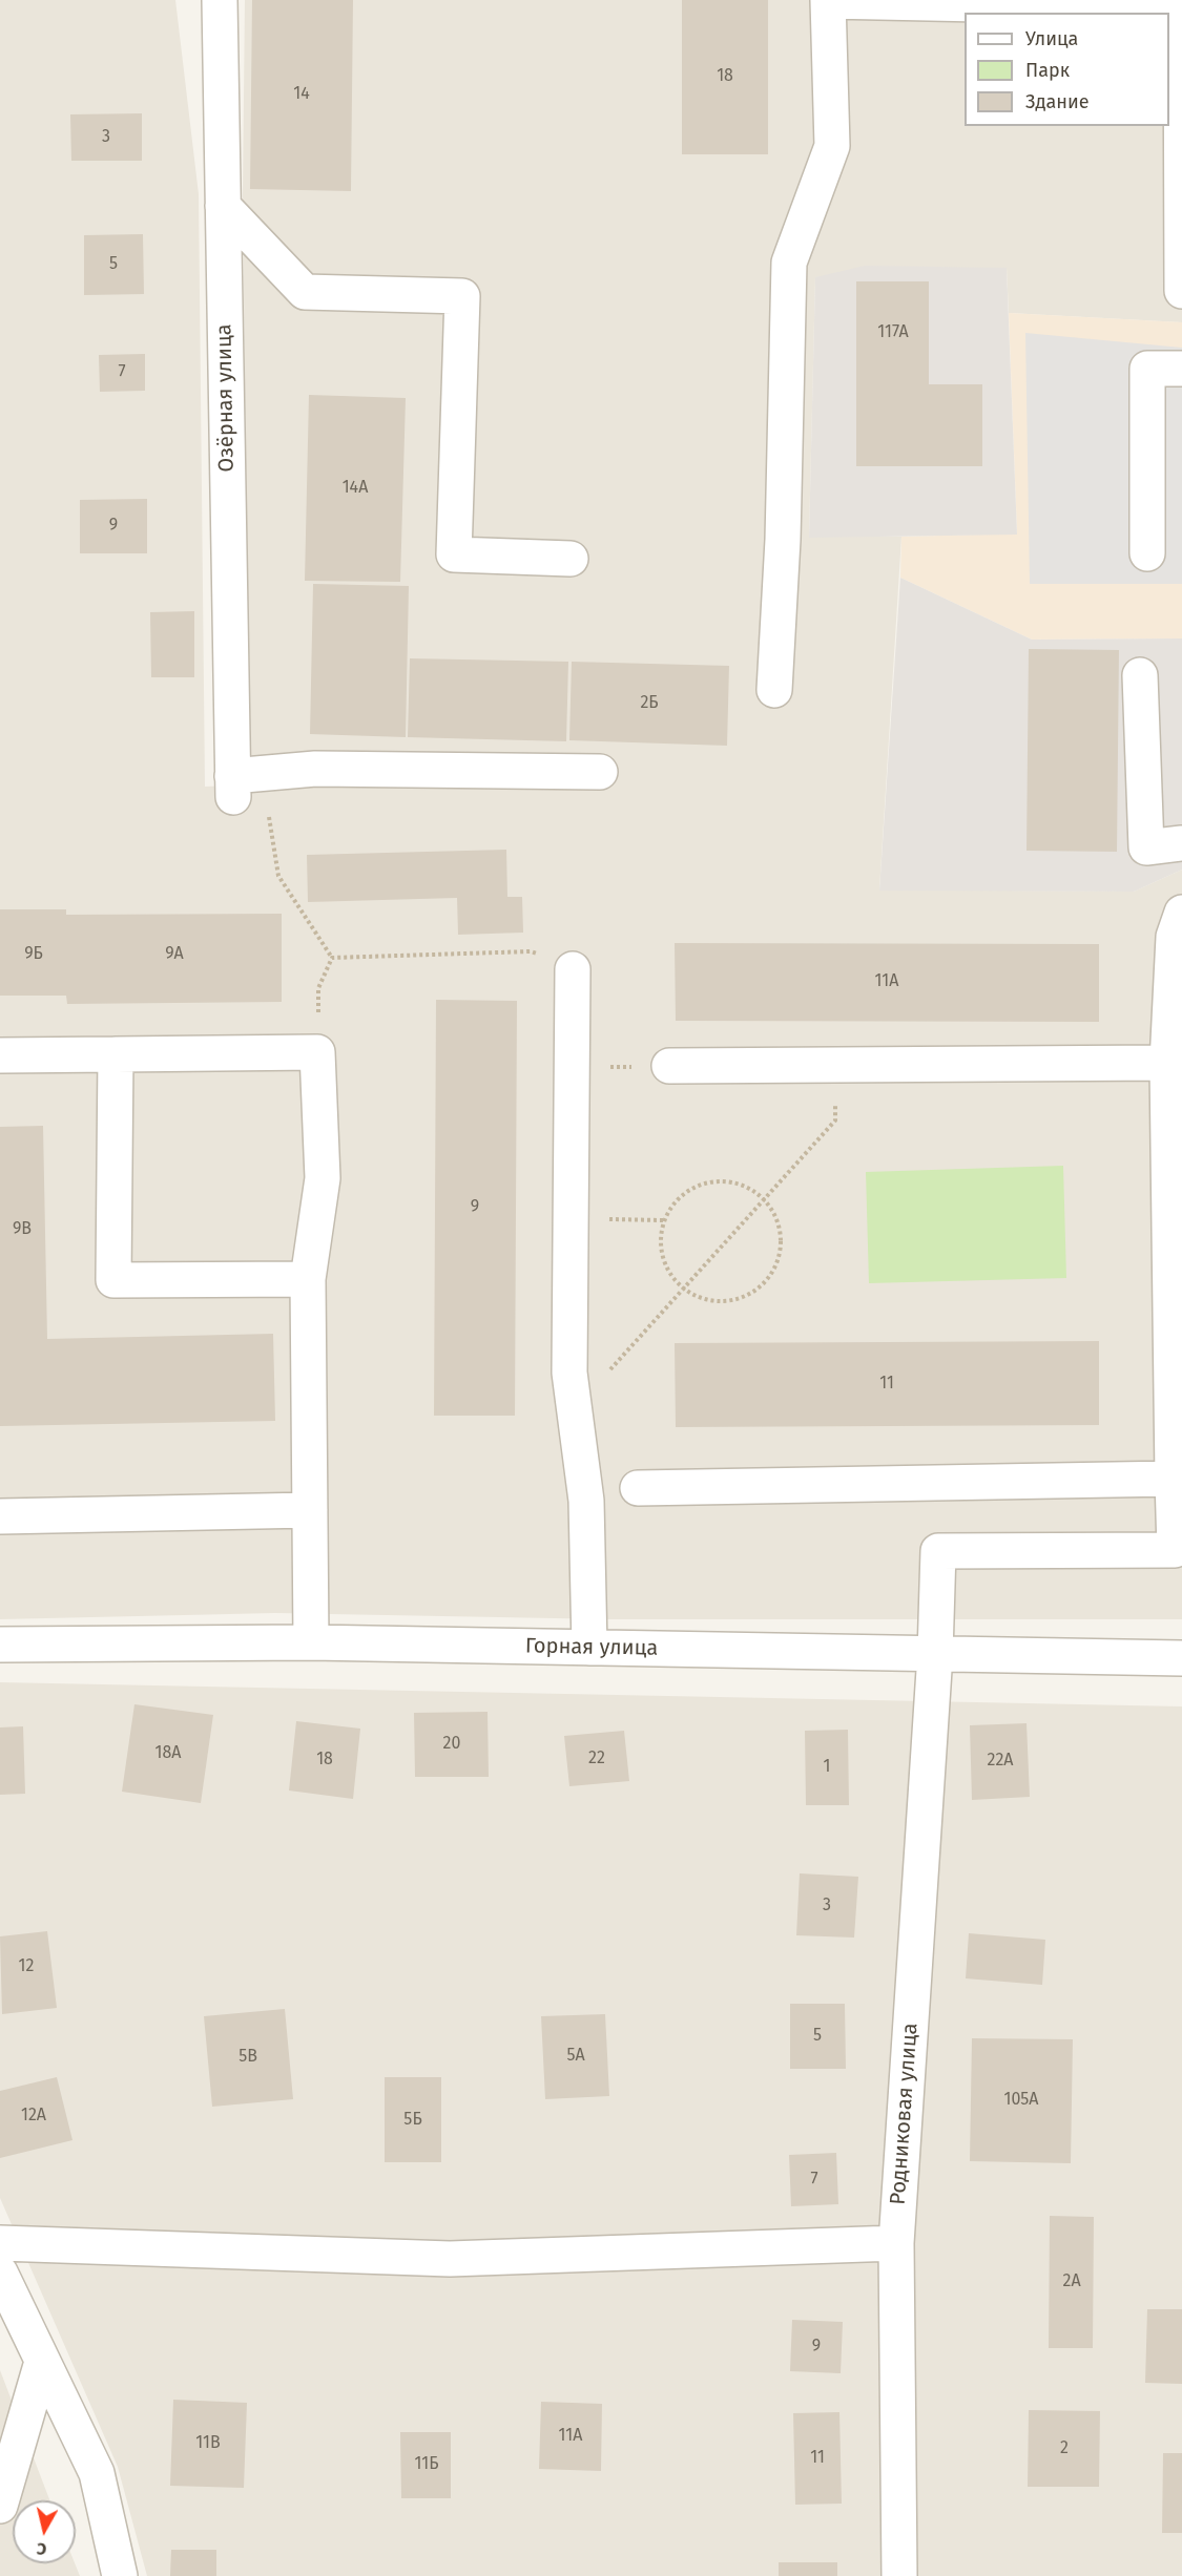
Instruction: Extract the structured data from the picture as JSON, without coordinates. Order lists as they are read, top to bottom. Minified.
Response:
{"streets":{"street":["Озёрная улица","Горная улица","Родниковая улица"]},"crossings":[["Горная улица","Родниковая улица"]],"house_numbers":["18","14","3","5","117А","7","14А","9","2Б","9Б","9А","11А","9","9В","11","20","18А","22","18","22А","1","3","12","5","5А","5В","105А","12А","5Б","7","2А","9","11А","11В","2","11","11Б"],"legend":["Улица","Парк","Здание"],"north":"bottom"}
